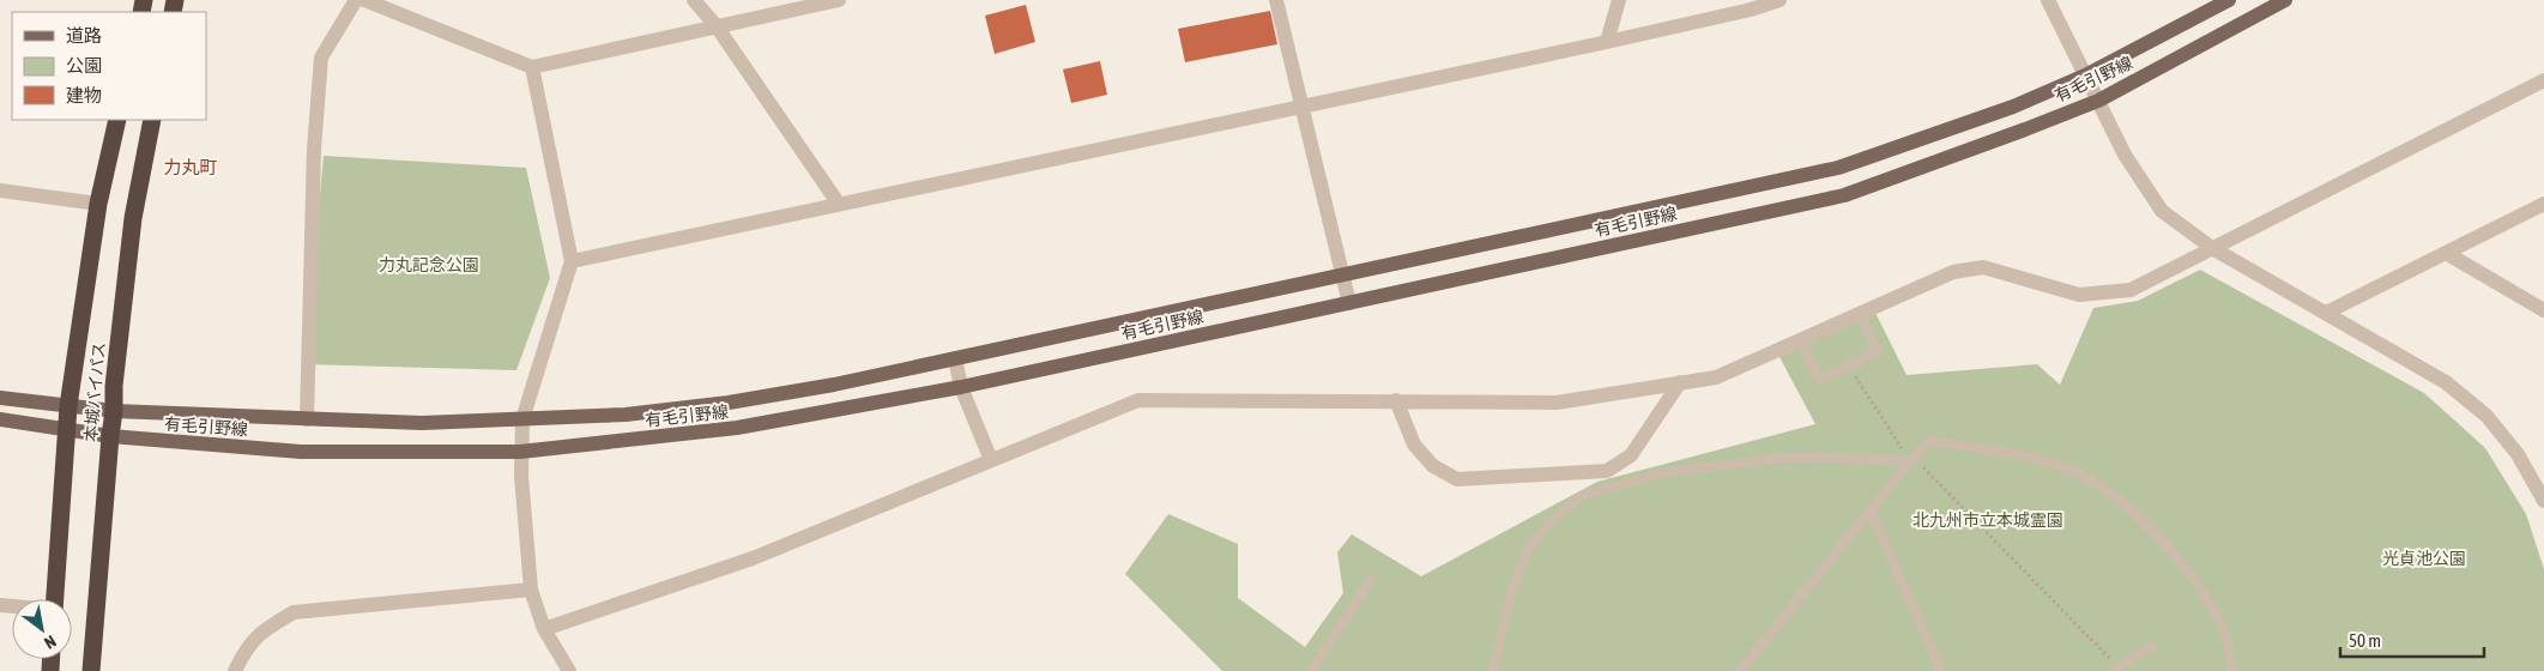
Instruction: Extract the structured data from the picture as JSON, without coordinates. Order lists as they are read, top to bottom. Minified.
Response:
{"streets":{"highway":["本城バイパス"],"main road":["有毛引野線"]},"crossings":[["有毛引野線","本城バイパス"]],"districts":["力丸町"],"parks":["力丸記念公園","北九州市立本城霊園","光貞池公園"],"legend":["道路","公園","建物"],"scale_bar":"50 m","north":"bottom right"}
